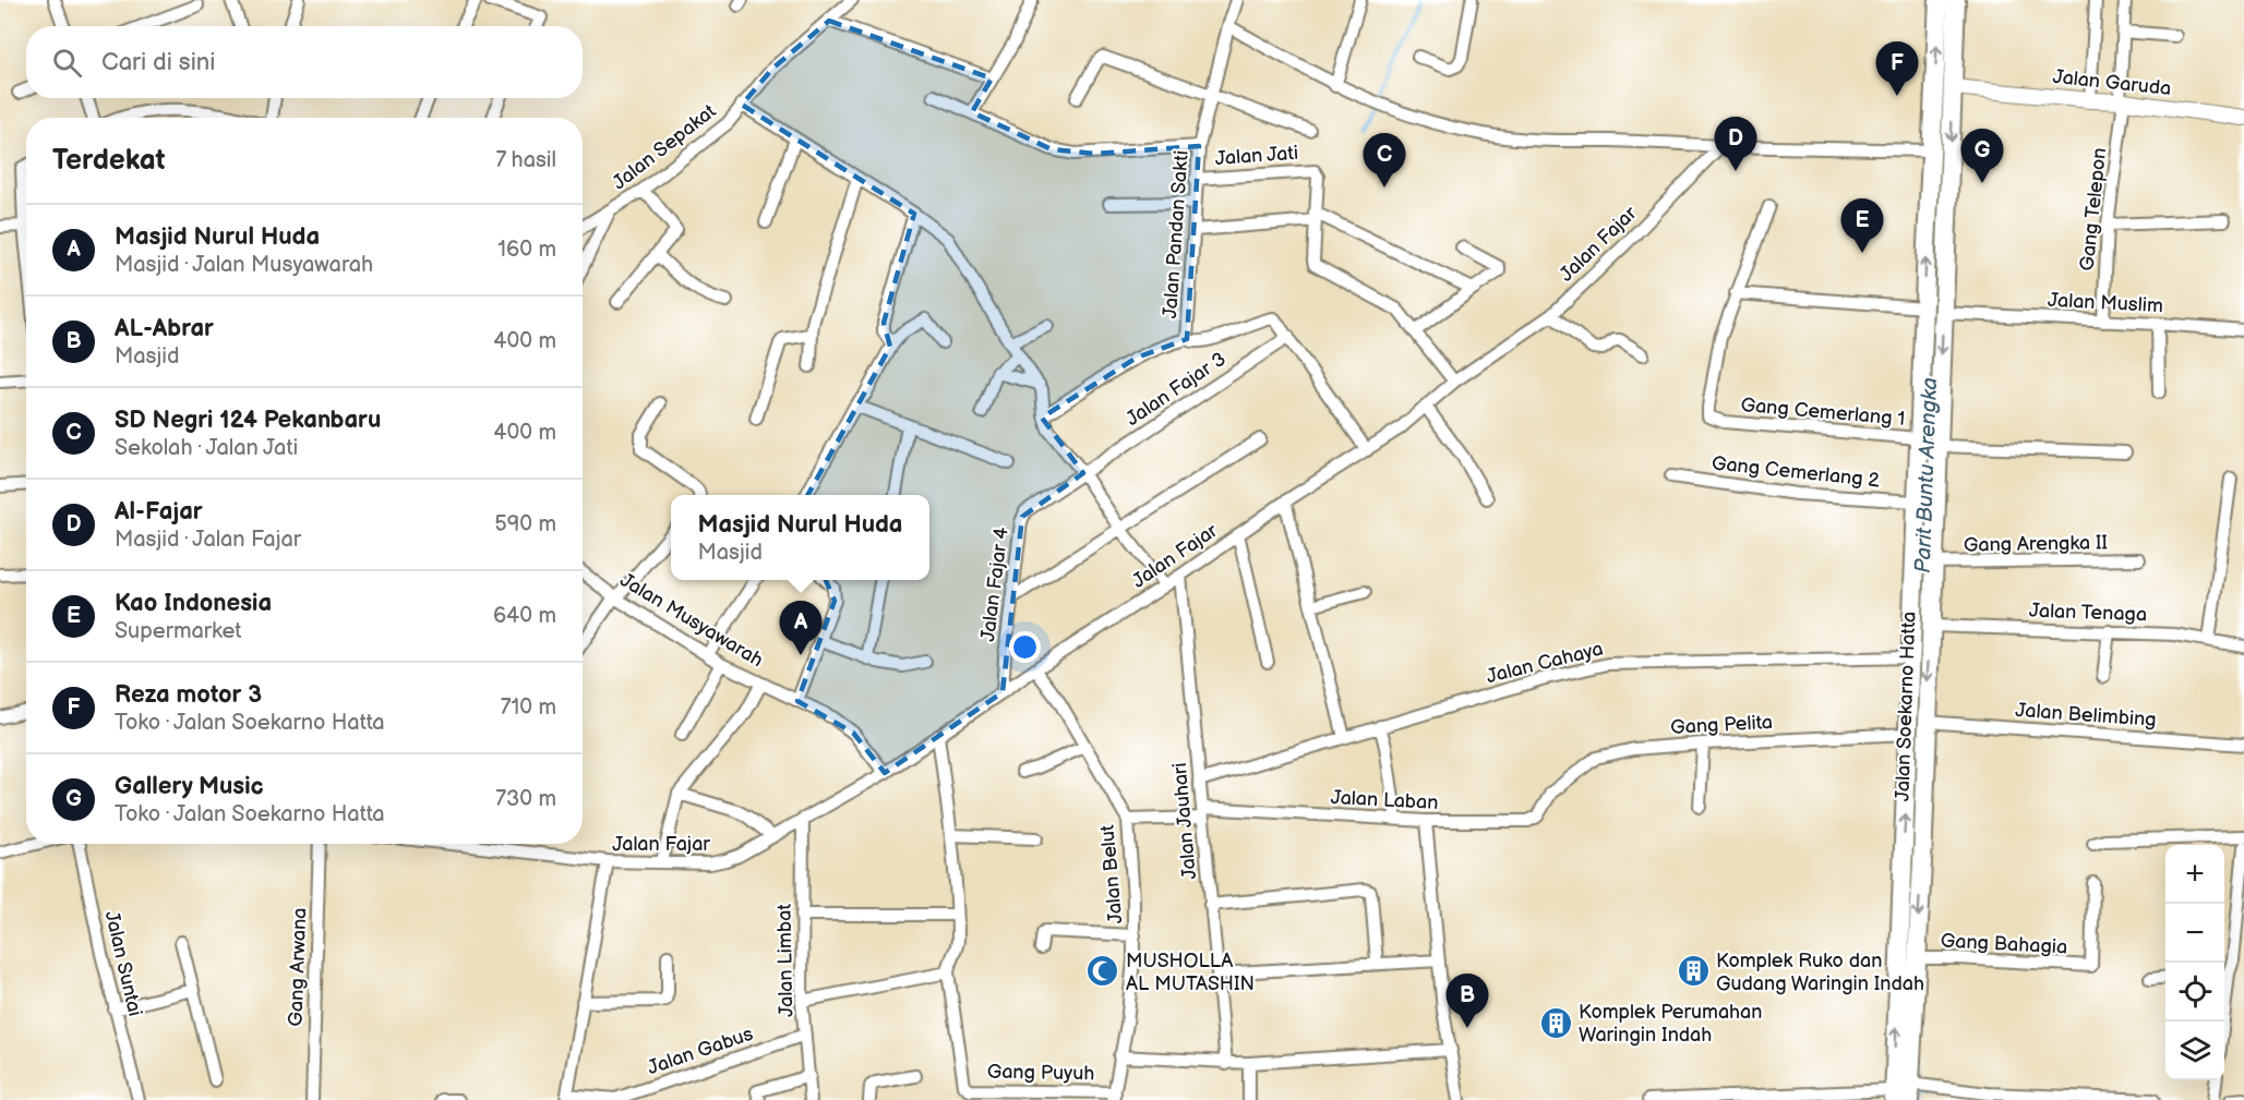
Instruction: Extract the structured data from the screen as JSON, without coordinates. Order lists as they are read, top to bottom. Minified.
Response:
{"streets":{"main road":["Jalan Soekarno Hatta"],"street":["Jalan Garuda","Jalan Sepakat","Jalan Jati","Gang Telepon","Jalan Pandan Sakti","Jalan Fajar","Jalan Muslim","Jalan Fajar 3","Gang Cemerlang 1","Gang Cemerlang 2","Gang Arengka II","Jalan Fajar 4","Jalan Tenaga","Jalan Musyawarah","Jalan Cahaya","Jalan Belimbing","Gang Pelita","Jalan Laban","Jalan Jauhari","Jalan Belut","Gang Bahagia","Jalan Limbat","Jalan Suntai","Gang Arwana","Jalan Gabus","Gang Puyuh"]},"crossings":[["Jalan Garuda","Gang Telepon"],["Jalan Garuda","Jalan Soekarno Hatta"],["Jalan Jati","Jalan Pandan Sakti"],["Jalan Jati","Jalan Fajar"],["Gang Telepon","Jalan Muslim"],["Jalan Pandan Sakti","Jalan Fajar"],["Jalan Pandan Sakti","Jalan Fajar 3"],["Jalan Fajar","Jalan Fajar 4"],["Jalan Fajar","Jalan Musyawarah"],["Jalan Fajar","Jalan Jauhari"],["Jalan Fajar","Jalan Belut"],["Jalan Fajar","Jalan Limbat"],["Jalan Fajar","Jalan Gabus"],["Jalan Muslim","Gang Cemerlang 1"],["Jalan Muslim","Jalan Soekarno Hatta"],["Jalan Fajar 3","Jalan Fajar 4"],["Gang Cemerlang 1","Jalan Soekarno Hatta"],["Gang Cemerlang 2","Jalan Soekarno Hatta"],["Gang Arengka II","Jalan Soekarno Hatta"],["Jalan Tenaga","Jalan Soekarno Hatta"],["Jalan Cahaya","Jalan Soekarno Hatta"],["Jalan Cahaya","Jalan Jauhari"],["Jalan Soekarno Hatta","Jalan Belimbing"],["Jalan Soekarno Hatta","Gang Pelita"],["Jalan Soekarno Hatta","Gang Bahagia"],["Gang Pelita","Jalan Laban"],["Jalan Laban","Jalan Jauhari"],["Jalan Laban","Jalan Belut"],["Jalan Belut","Gang Puyuh"],["Jalan Limbat","Jalan Gabus"]],"water":["Parit Buntu Arengka"],"places":{"mosque":["MUSHOLLA AL MUTASHIN"],"building":["Komplek Ruko dan Gudang Waringin Indah","Komplek Perumahan Waringin Indah"]},"page":{"search":"Cari di sini","pins":["F","D","G","C","E","A","B"],"heading":["Terdekat","7 hasil"],"list":[{"mark":"A","name":"Masjid Nurul Huda","note":"Masjid · Jalan Musyawarah","value":"160 m"},{"mark":"B","name":"AL-Abrar","note":"Masjid","value":"400 m"},{"mark":"C","name":"SD Negri 124 Pekanbaru","note":"Sekolah · Jalan Jati","value":"400 m"},{"mark":"D","name":"Al-Fajar","note":"Masjid · Jalan Fajar","value":"590 m"},{"mark":"E","name":"Kao Indonesia","note":"Supermarket","value":"640 m"},{"mark":"F","name":"Reza motor 3","note":"Toko · Jalan Soekarno Hatta","value":"710 m"},{"mark":"G","name":"Gallery Music","note":"Toko · Jalan Soekarno Hatta","value":"730 m"}],"popup":["Masjid Nurul Huda","Masjid"],"map_buttons":["+","−"]}}
